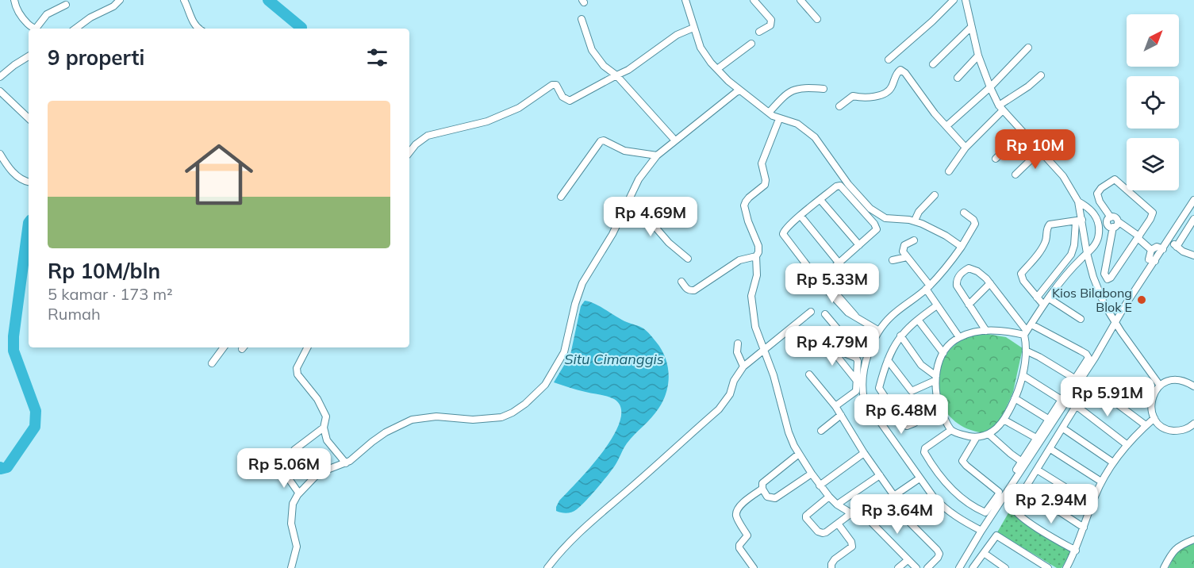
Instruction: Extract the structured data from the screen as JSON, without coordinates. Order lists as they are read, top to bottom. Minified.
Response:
{"water":["Situ Cimanggis"],"places":["Kios Bilabong Blok E"],"north":"top right","page":{"heading":"9 properti","list":[{"name":"Rp 10M/bln","note":"5 kamar · 173 m² · Rumah"}],"price":["Rp 10M","Rp 4.69M","Rp 5.33M","Rp 4.79M","Rp 5.91M","Rp 6.48M","Rp 5.06M","Rp 2.94M","Rp 3.64M"]}}
